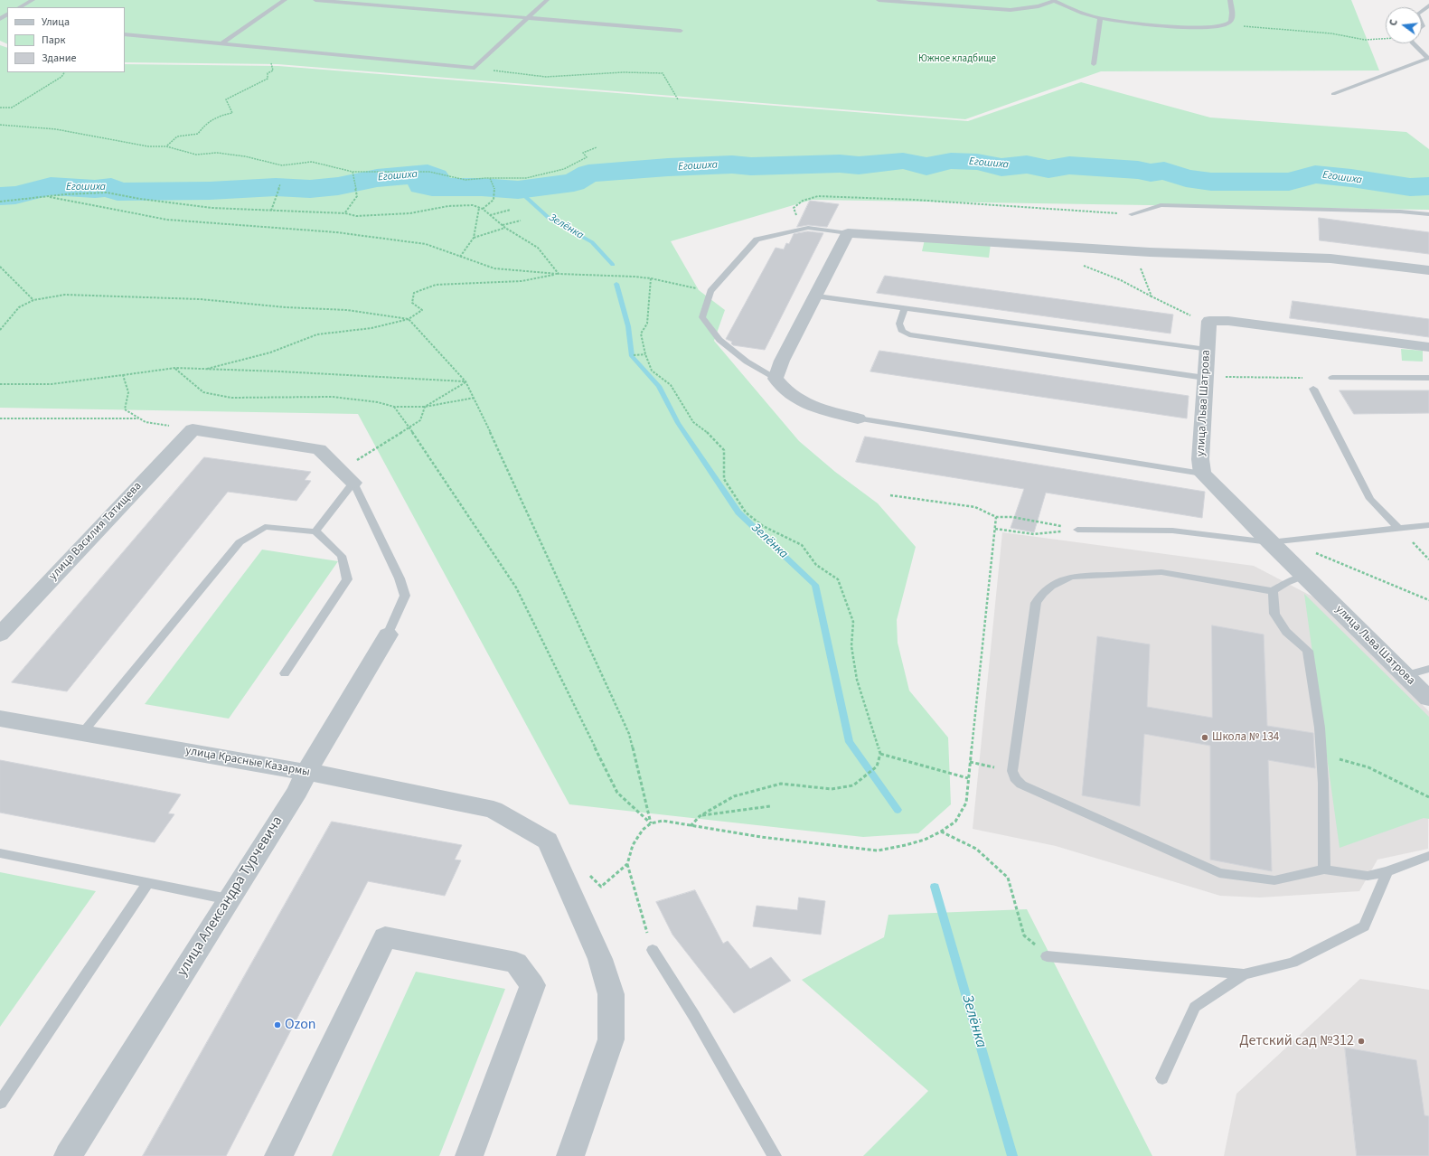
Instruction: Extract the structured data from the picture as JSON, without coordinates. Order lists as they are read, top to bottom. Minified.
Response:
{"streets":{"street":["улица Льва Шатрова","улица Василия Татищева","улица Красные Казармы","улица Александра Турчевича"]},"crossings":[["улица Красные Казармы","улица Александра Турчевича"]],"water":["Егошиха","Зелёнка"],"parks":["Южное кладбище"],"places":["Школа № 134","Ozon","Детский сад №312"],"legend":["Улица","Парк","Здание"],"north":"left"}
